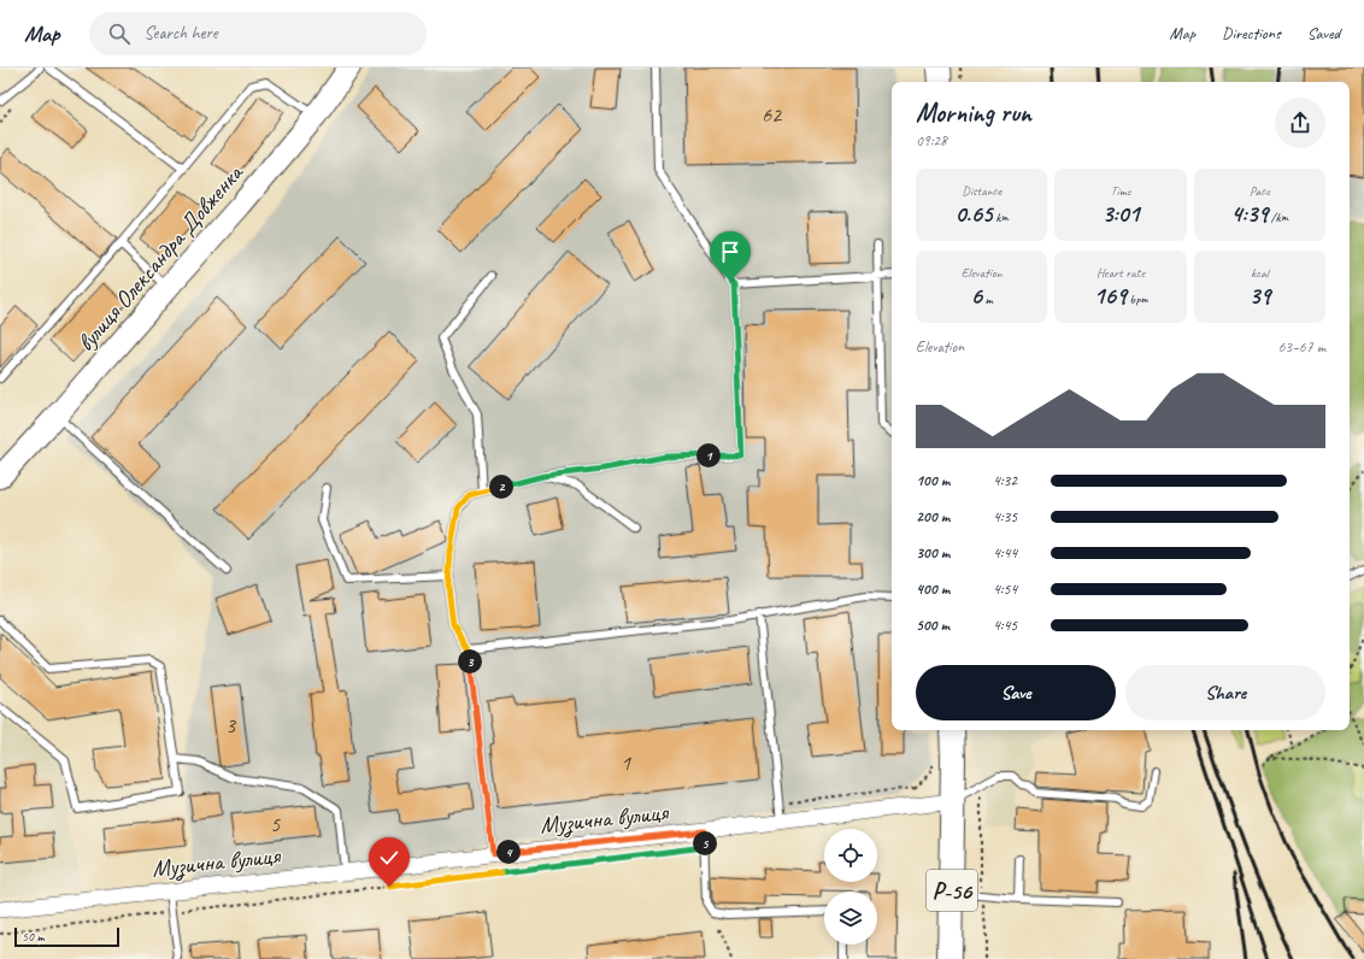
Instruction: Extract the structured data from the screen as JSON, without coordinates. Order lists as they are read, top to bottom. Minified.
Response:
{"streets":{"main road":["вулиця Олександра Довженка","Р-56"],"street":["Музична вулиця"]},"crossings":[["Музична вулиця","Р-56"]],"house_numbers":["62","3","1","5"],"scale_bar":"50 m","page":{"header":"Map","search":"Search here","nav":["Map","Directions","Saved"],"heading":["Morning run","09:28"],"stats":[["Distance","0.65 km"],["Time","3:01"],["Pace","4:39 /km"],["Elevation","6 m"],["Heart rate","169 bpm"],["kcal","39"]],"chart":["Elevation","63–67 m"],"pins":["1","2","3","5","4"],"list":[{"name":"100 m","note":"4:32"},{"name":"200 m","note":"4:35"},{"name":"300 m","note":"4:44"},{"name":"400 m","note":"4:54"},{"name":"500 m","note":"4:45"}],"buttons":["Save","Share"],"scale":"50 m"}}
